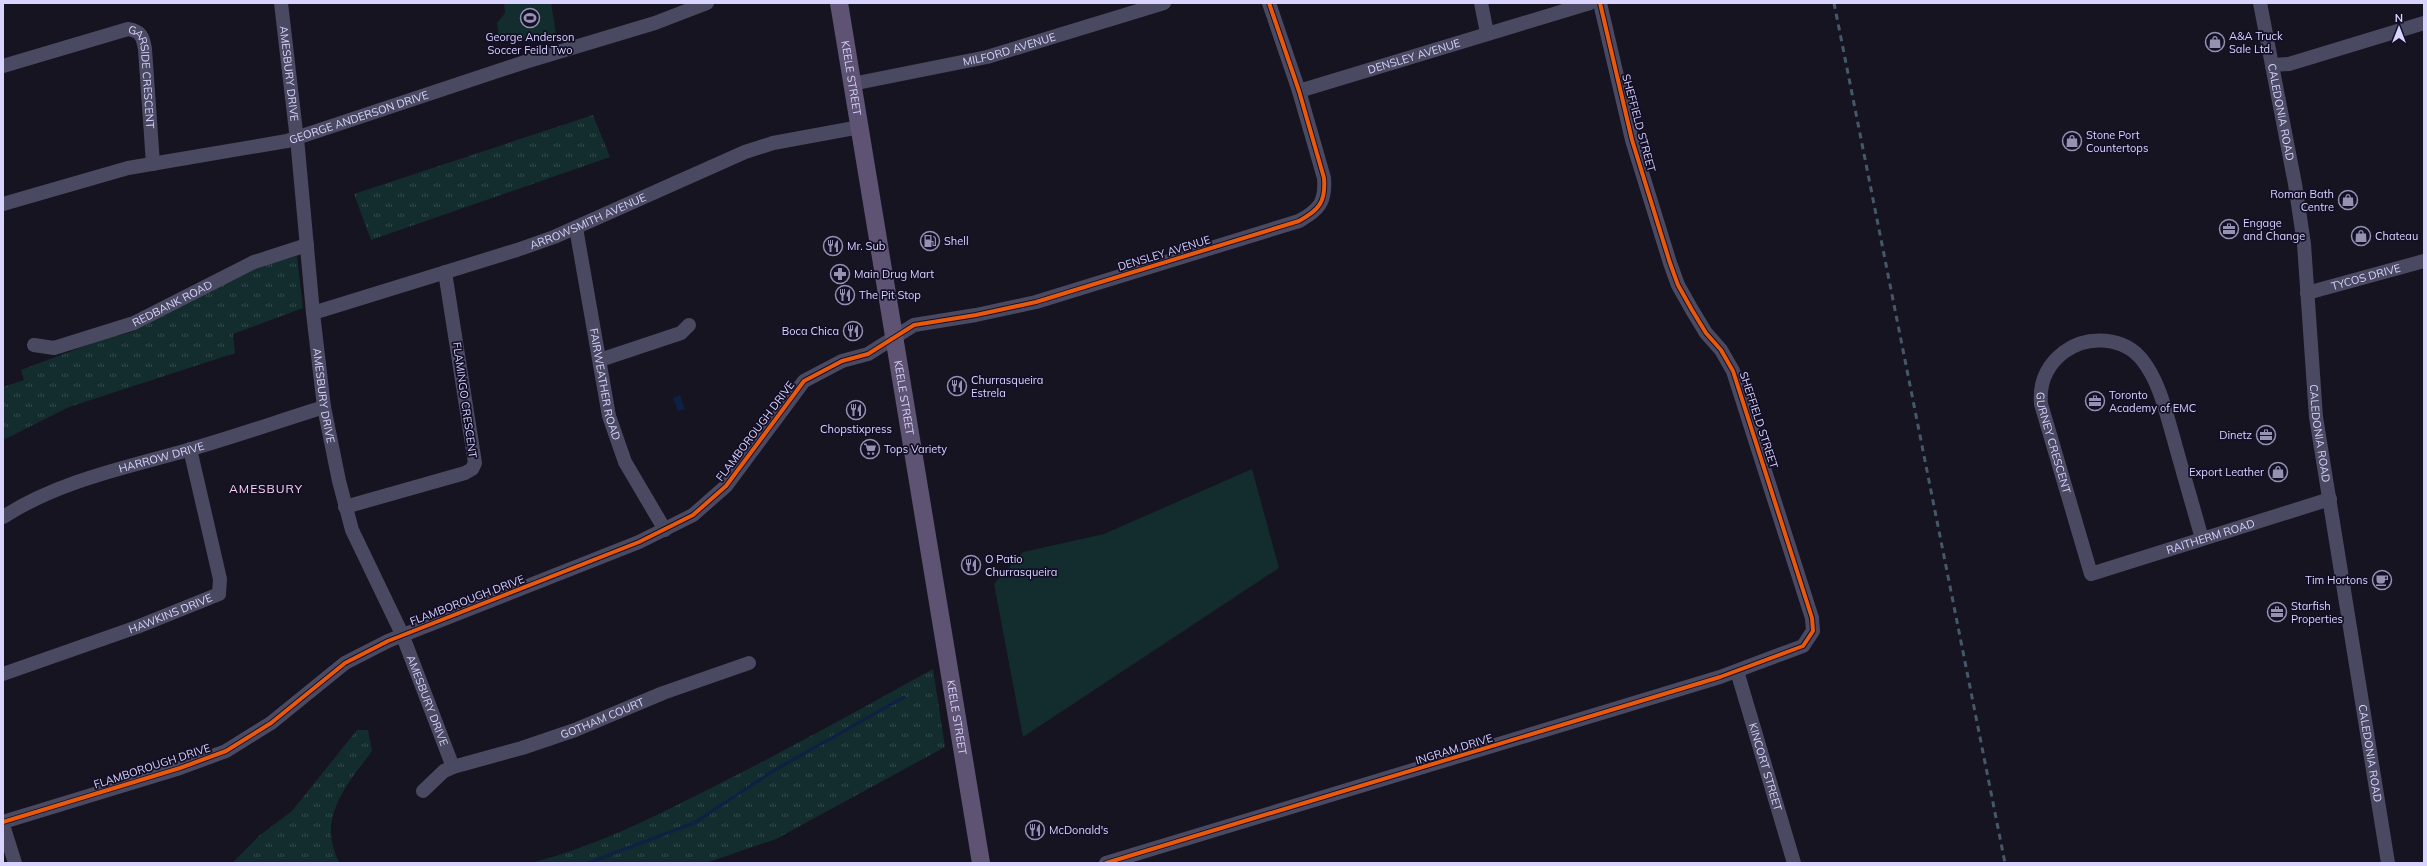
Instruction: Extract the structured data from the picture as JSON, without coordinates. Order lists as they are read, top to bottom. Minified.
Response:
{"streets":{"main road":["KEELE STREET"],"street":["MILFORD AVENUE","DENSLEY AVENUE","AMESBURY DRIVE","GARSIDE CRESCENT","CALEDONIA ROAD","GEORGE ANDERSON DRIVE","SHEFFIELD STREET","ARROWSMITH AVENUE","TYCOS DRIVE","REDBANK ROAD","FAIRWEATHER ROAD","FLAMINGO CRESCENT","FLAMBOROUGH DRIVE","GURNEY CRESCENT","HARROW DRIVE","RAITHERM ROAD","HAWKINS DRIVE","GOTHAM COURT","INGRAM DRIVE","KINCORT STREET"]},"crossings":[["MILFORD AVENUE","KEELE STREET"],["DENSLEY AVENUE","KEELE STREET"],["DENSLEY AVENUE","FLAMBOROUGH DRIVE"],["AMESBURY DRIVE","GEORGE ANDERSON DRIVE"],["AMESBURY DRIVE","ARROWSMITH AVENUE"],["AMESBURY DRIVE","REDBANK ROAD"],["AMESBURY DRIVE","FLAMINGO CRESCENT"],["AMESBURY DRIVE","FLAMBOROUGH DRIVE"],["AMESBURY DRIVE","HARROW DRIVE"],["AMESBURY DRIVE","GOTHAM COURT"],["KEELE STREET","ARROWSMITH AVENUE"],["KEELE STREET","FLAMBOROUGH DRIVE"],["GARSIDE CRESCENT","GEORGE ANDERSON DRIVE"],["CALEDONIA ROAD","TYCOS DRIVE"],["CALEDONIA ROAD","RAITHERM ROAD"],["SHEFFIELD STREET","INGRAM DRIVE"],["SHEFFIELD STREET","KINCORT STREET"],["ARROWSMITH AVENUE","FAIRWEATHER ROAD"],["ARROWSMITH AVENUE","FLAMINGO CRESCENT"],["FAIRWEATHER ROAD","FLAMBOROUGH DRIVE"],["GURNEY CRESCENT","RAITHERM ROAD"],["HARROW DRIVE","HAWKINS DRIVE"],["INGRAM DRIVE","KINCORT STREET"]],"districts":["AMESBURY"],"places":{"sports":["George Anderson Soccer Feild Two"],"shop":["A&A Truck Sale Ltd.","Stone Port Countertops","Roman Bath Centre","Chateau","Export Leather"],"office":["Engage and Change","Toronto Academy of EMC","Dinetz","Starfish Properties"],"fuel station":["Shell"],"restaurant":["Mr. Sub","The Pit Stop","Boca Chica","Churrasqueira Estrela","Chopstixpress","O Patio Churrasqueira","McDonald's"],"pharmacy":["Main Drug Mart"],"supermarket":["Tops Variety"],"cafe":["Tim Hortons"]},"north":"top"}
